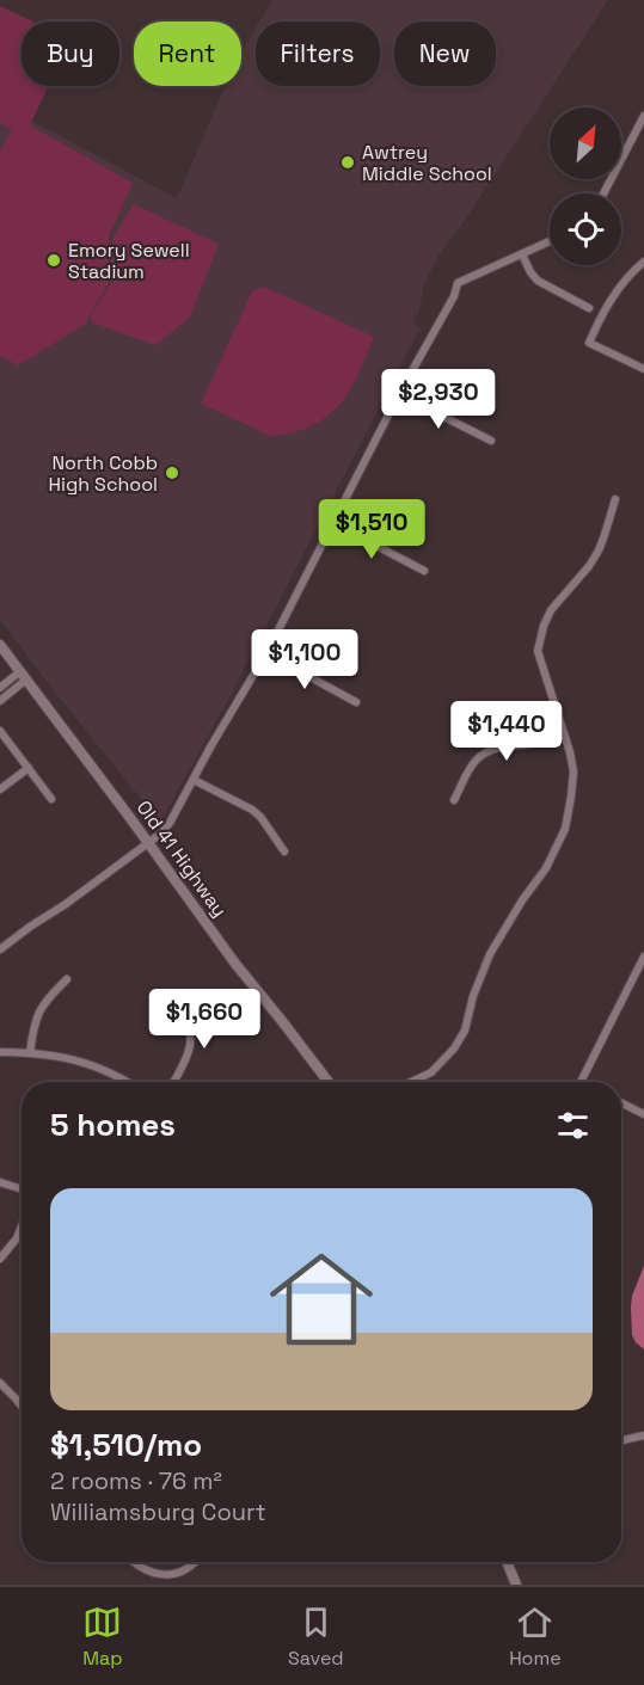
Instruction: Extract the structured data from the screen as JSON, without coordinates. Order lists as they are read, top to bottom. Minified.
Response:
{"streets":{"main road":["Old 41 Highway"]},"places":["Awtrey Middle School","Emory Sewell Stadium","North Cobb High School"],"north":"top right","page":{"chip":["Buy","Rent","Filters","New"],"price":["$2,930","$1,510","$1,100","$1,440","$1,660"],"heading":"5 homes","list":[{"name":"$1,510/mo","note":"2 rooms · 76 m² · Williamsburg Court"}],"tabs":["Map","Saved","Home"]}}
